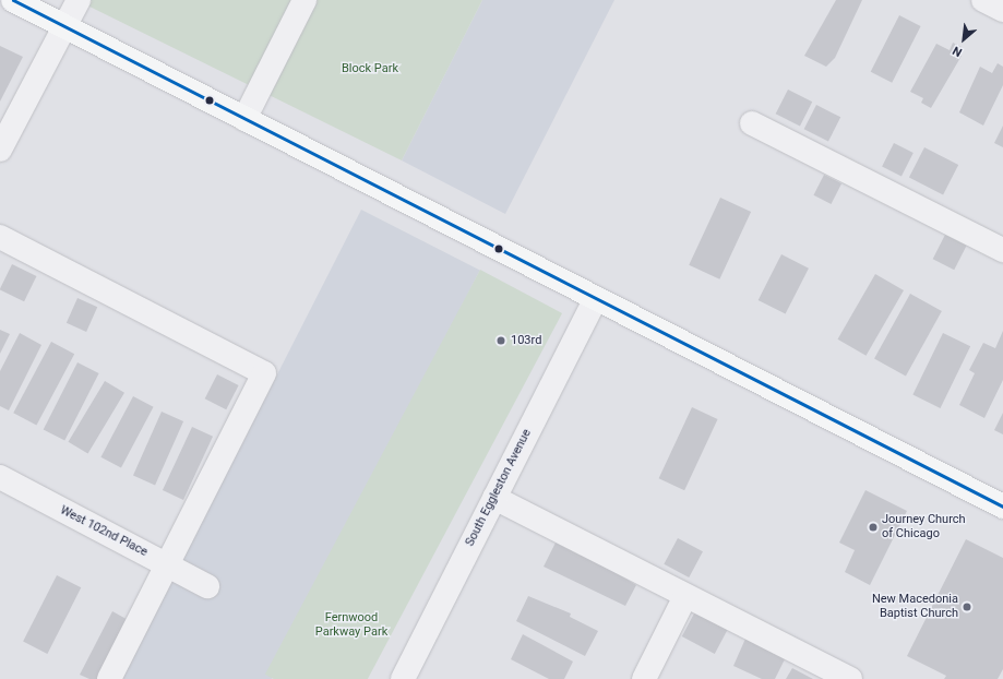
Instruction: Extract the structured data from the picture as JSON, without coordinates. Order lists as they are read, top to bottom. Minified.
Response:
{"streets":{"street":["South Eggleston Avenue","West 102nd Place"]},"parks":["Block Park","Fernwood Parkway Park"],"places":["103rd","Journey Church of Chicago","New Macedonia Baptist Church"],"north":"bottom left"}
